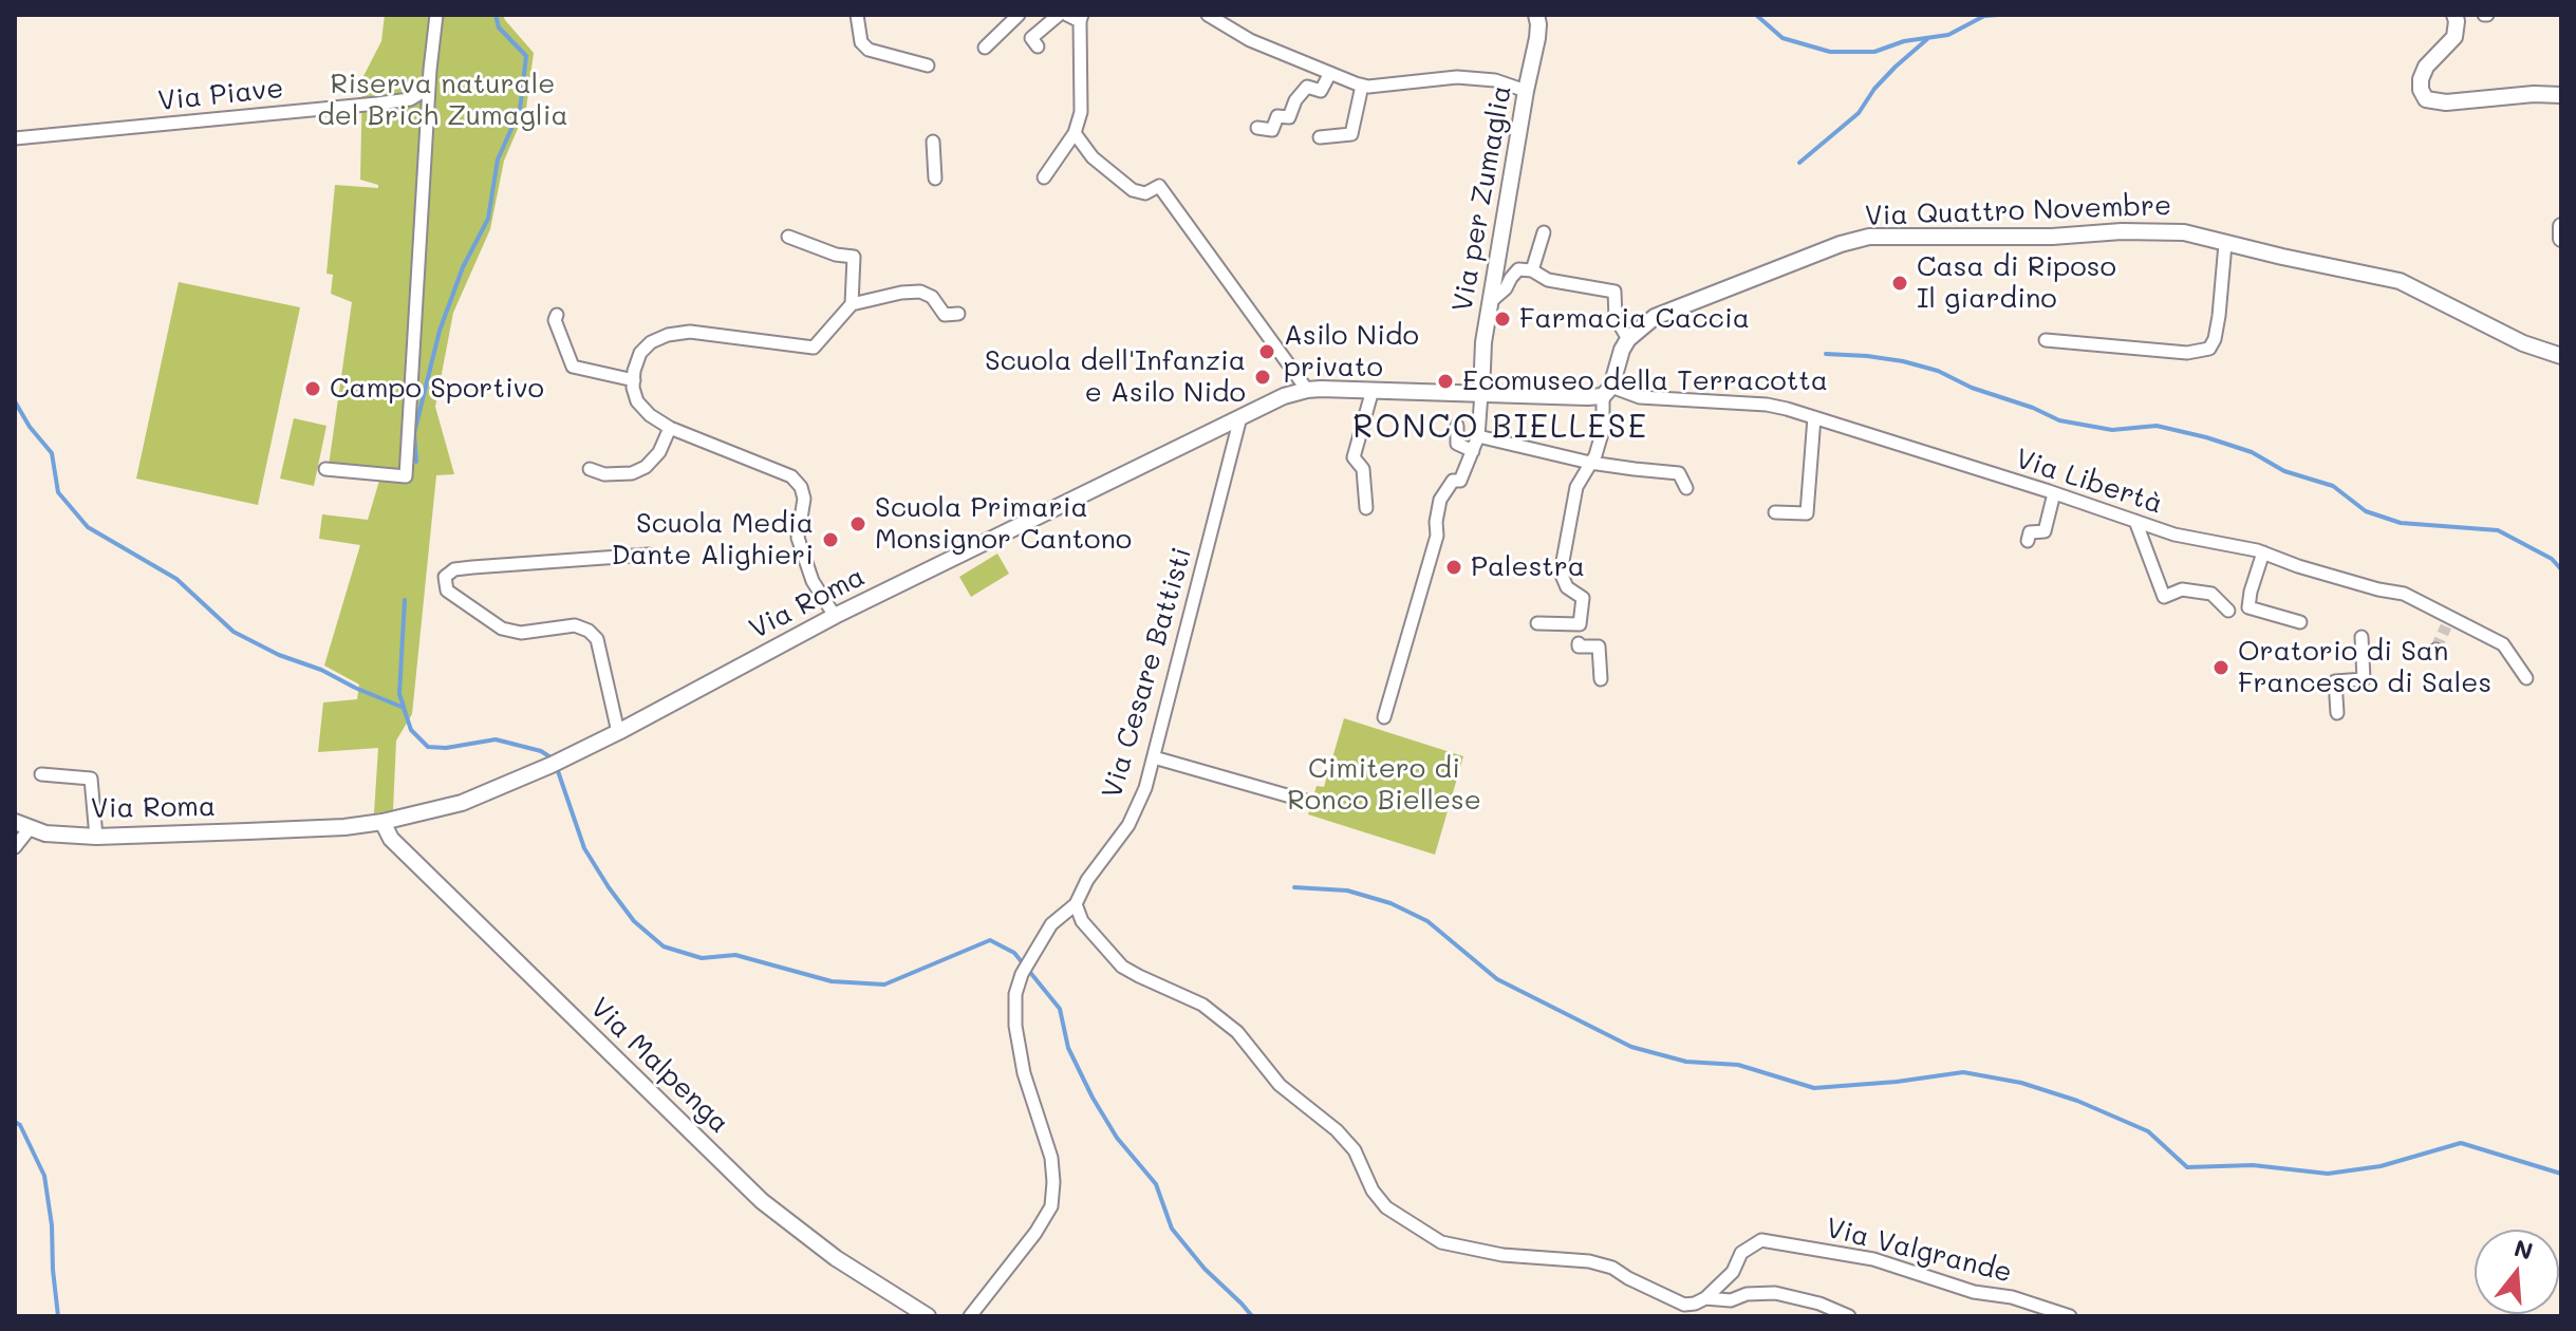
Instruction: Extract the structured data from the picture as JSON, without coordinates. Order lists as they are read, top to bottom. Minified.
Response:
{"streets":{"street":["Via Piave","Via per Zumaglia","Via Quattro Novembre","Via Libertà","Via Roma","Via Cesare Battisti","Via Malpenga","Via Valgrande"]},"crossings":[["Via per Zumaglia","Via Roma"],["Via Libertà","Via Roma"],["Via Roma","Via Cesare Battisti"],["Via Roma","Via Malpenga"]],"districts":["RONCO BIELLESE"],"parks":["Riserva naturale del Brich Zumaglia","Cimitero di Ronco Biellese"],"places":["Casa di Riposo Il giardino","Farmacia Caccia","Asilo Nido privato","Scuola dell'Infanzia e Asilo Nido","Ecomuseo della Terracotta","Campo Sportivo","Scuola Primaria Monsignor Cantono","Scuola Media Dante Alighieri","Palestra","Oratorio di San Francesco di Sales"],"north":"top"}
